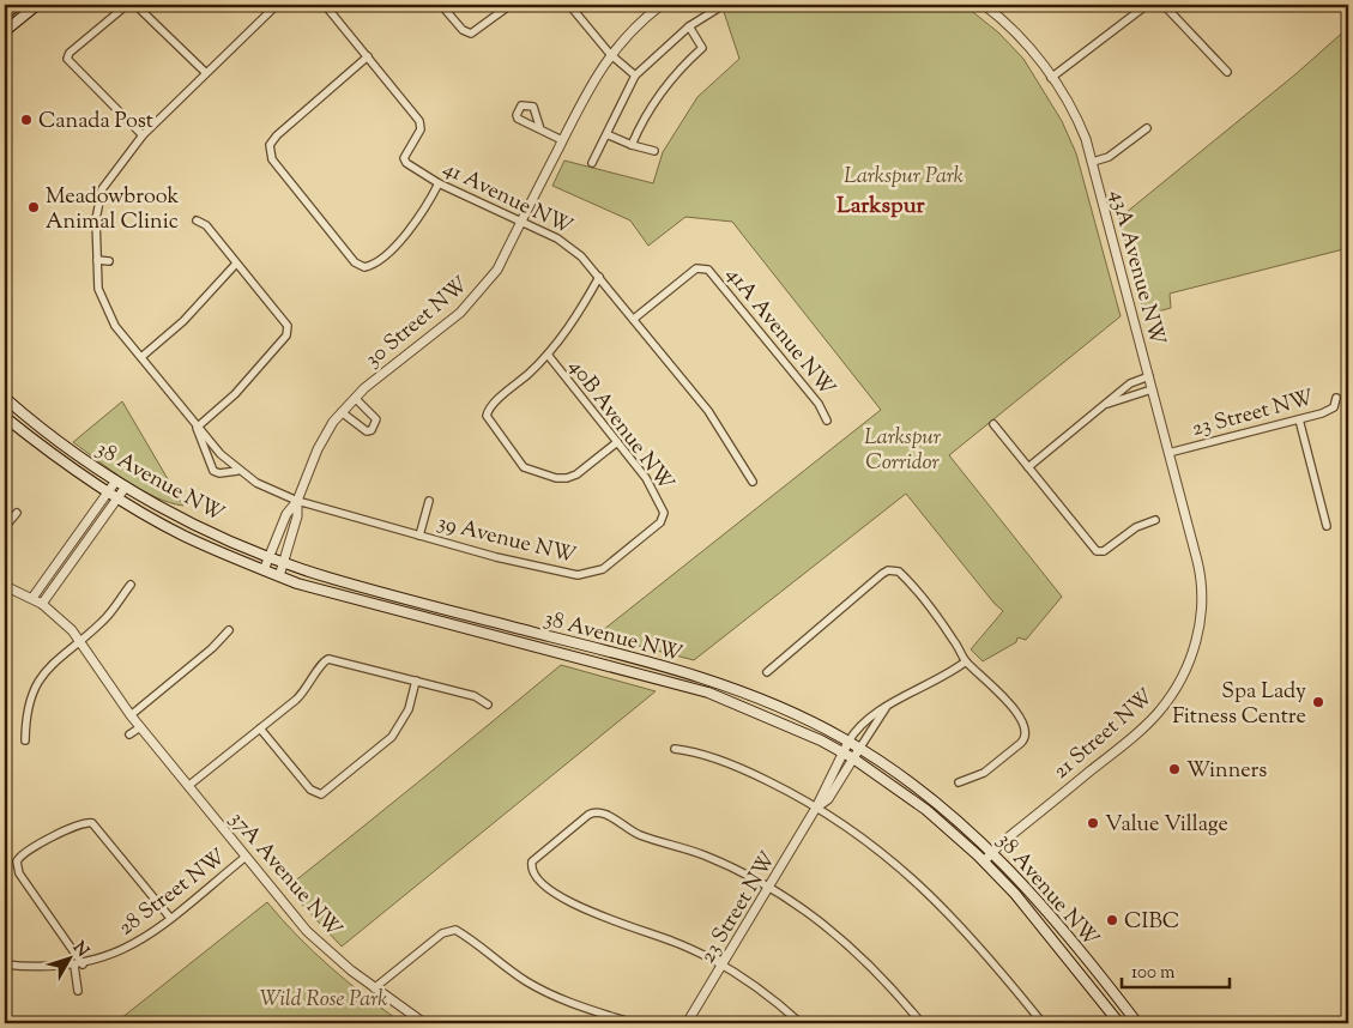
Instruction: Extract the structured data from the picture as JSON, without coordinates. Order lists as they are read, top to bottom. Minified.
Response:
{"streets":{"main road":["38 Avenue NW"],"street":["41 Avenue NW","43A Avenue NW","30 Street NW","41A Avenue NW","23 Street NW","40B Avenue NW","39 Avenue NW","21 Street NW","37A Avenue NW","28 Street NW"]},"crossings":[["41 Avenue NW","30 Street NW"],["41 Avenue NW","41A Avenue NW"],["43A Avenue NW","23 Street NW"],["43A Avenue NW","21 Street NW"],["30 Street NW","38 Avenue NW"],["30 Street NW","39 Avenue NW"],["23 Street NW","38 Avenue NW"],["40B Avenue NW","39 Avenue NW"],["38 Avenue NW","21 Street NW"],["37A Avenue NW","28 Street NW"]],"districts":["Larkspur"],"parks":["Larkspur Park","Larkspur Corridor","Wild Rose Park"],"places":["Canada Post","Meadowbrook Animal Clinic","Spa Lady Fitness Centre","Winners","Value Village","CIBC"],"scale_bar":"100 m","north":"top right"}
